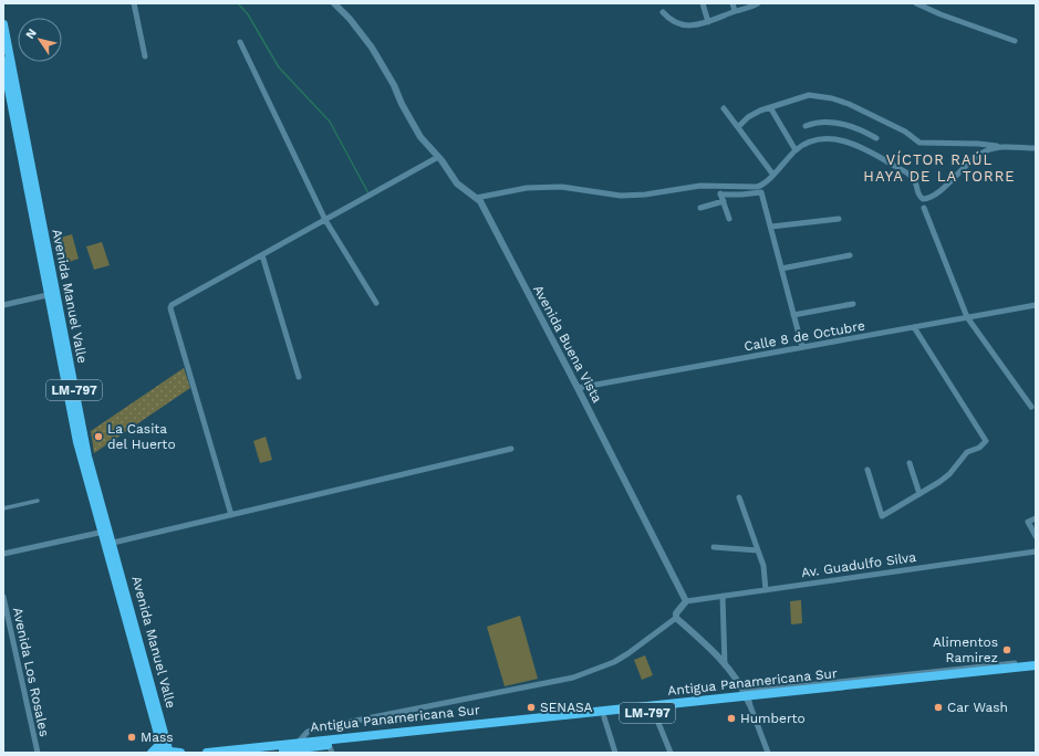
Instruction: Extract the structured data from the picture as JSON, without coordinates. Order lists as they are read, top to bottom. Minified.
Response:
{"streets":{"main road":["Avenida Manuel Valle","LM-797","Antigua Panamericana Sur"],"street":["Calle 8 de Octubre","Avenida Buena Vista","Av. Guadulfo Silva","Avenida Los Rosales"]},"crossings":[["Calle 8 de Octubre","Avenida Buena Vista"],["Avenida Buena Vista","Av. Guadulfo Silva"]],"districts":["VÍCTOR RAÚL HAYA DE LA TORRE"],"places":["La Casita del Huerto","Alimentos Ramirez","SENASA","Car Wash","Humberto","Mass"],"north":"top left"}
